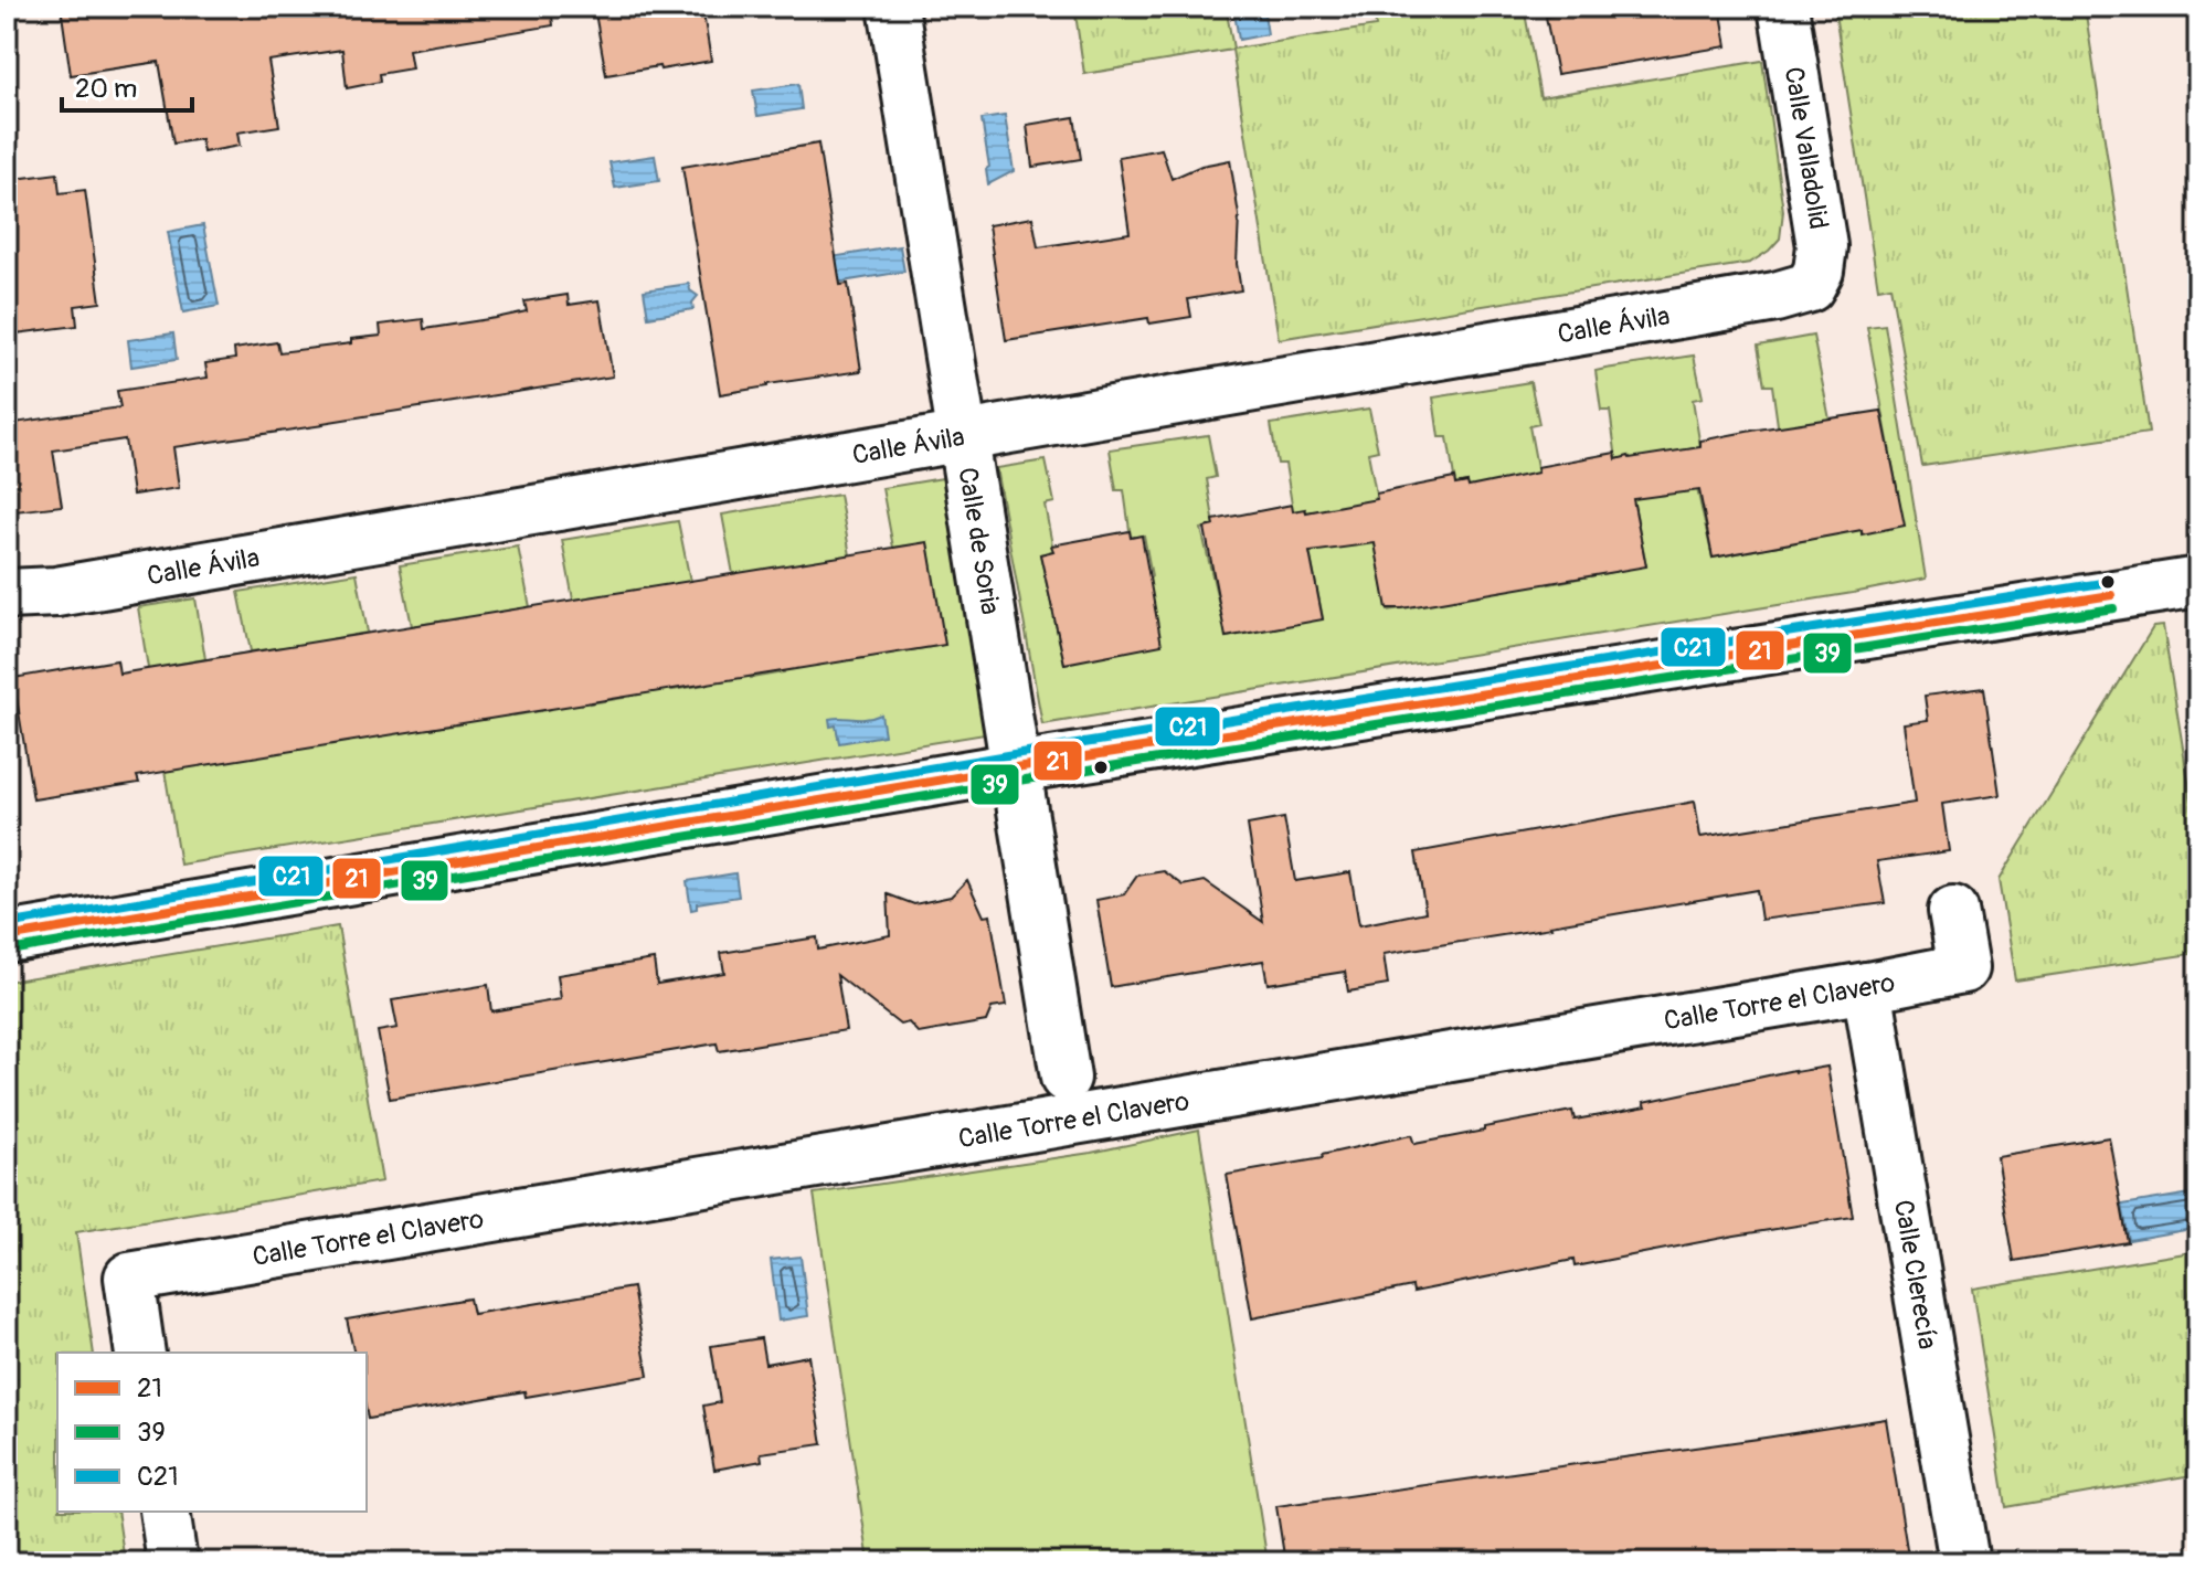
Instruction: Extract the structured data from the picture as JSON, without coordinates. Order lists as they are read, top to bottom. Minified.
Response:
{"streets":{"street":["Calle Valladolid","Calle Ávila","Calle de Soria","Calle Torre el Clavero","Calle Clerecía"]},"crossings":[["Calle Valladolid","Calle Ávila"],["Calle Ávila","Calle de Soria"],["Calle Torre el Clavero","Calle Clerecía"]],"lines":["transit line C21","transit line 21","transit line 39"],"legend":["21","39","C21"],"scale_bar":"20 m"}
